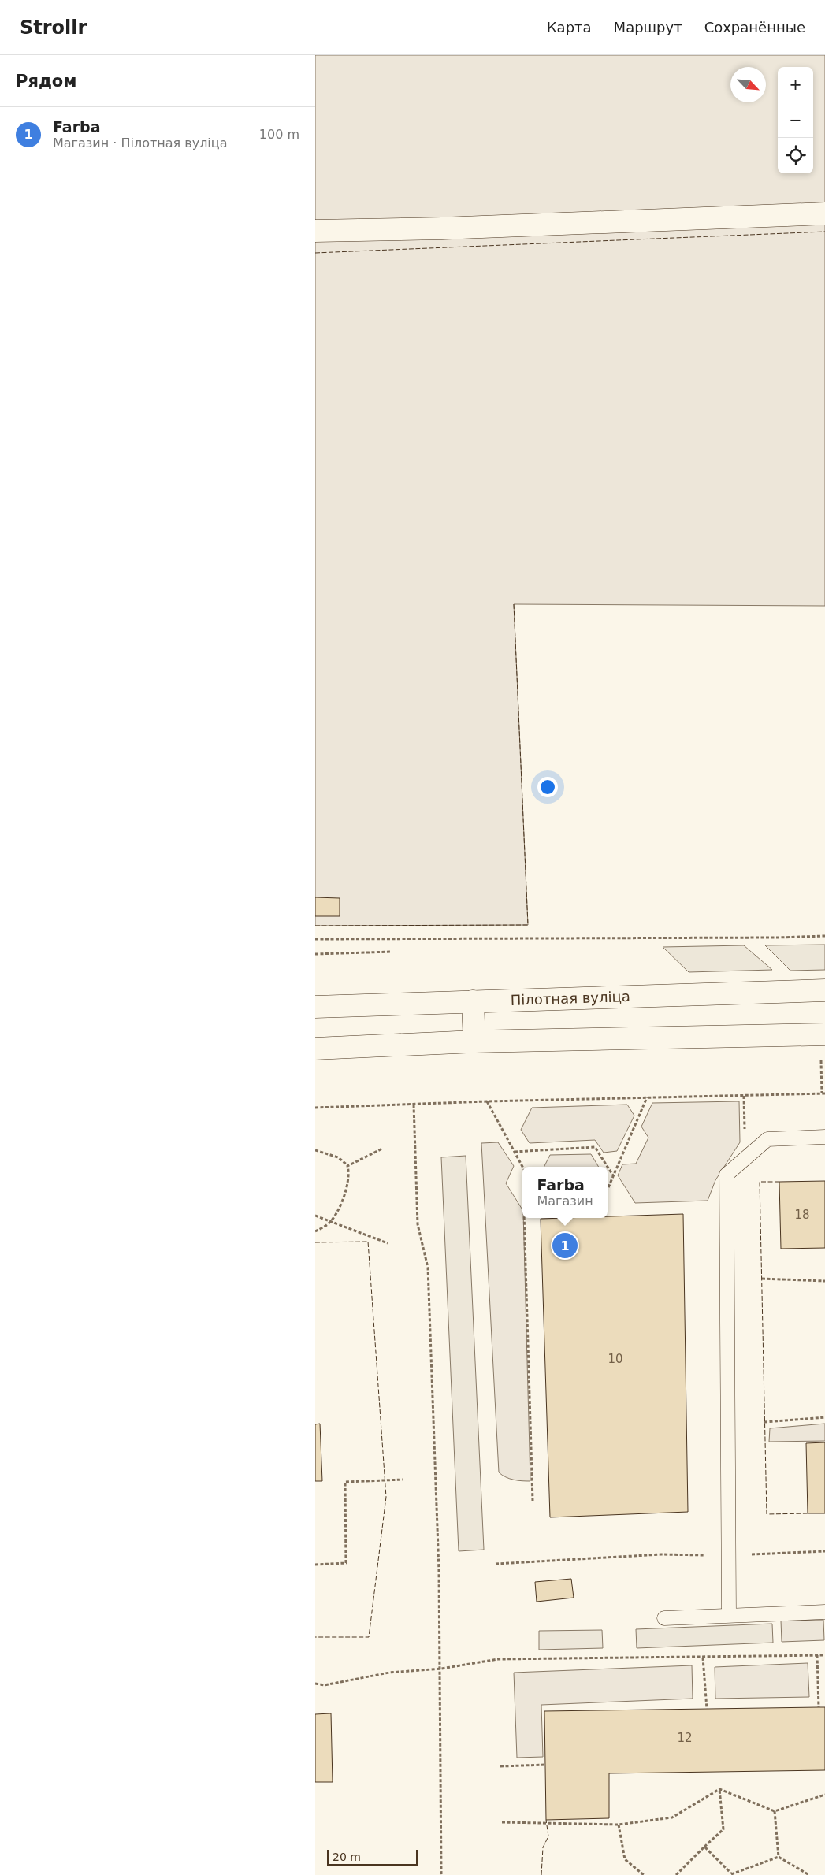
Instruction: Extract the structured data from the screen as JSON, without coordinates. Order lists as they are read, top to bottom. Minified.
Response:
{"streets":{"street":["Пілотная вуліца"]},"house_numbers":["18","10","12"],"scale_bar":"20 m","north":"bottom right","page":{"header":"Strollr","nav":["Карта","Маршрут","Сохранённые"],"heading":"Рядом","map_buttons":["+","−"],"list":[{"mark":"1","name":"Farba","note":"Магазин · Пілотная вуліца","value":"100 m"}],"popup":["Farba","Магазин"],"pins":"1","scale":"20 m"}}
